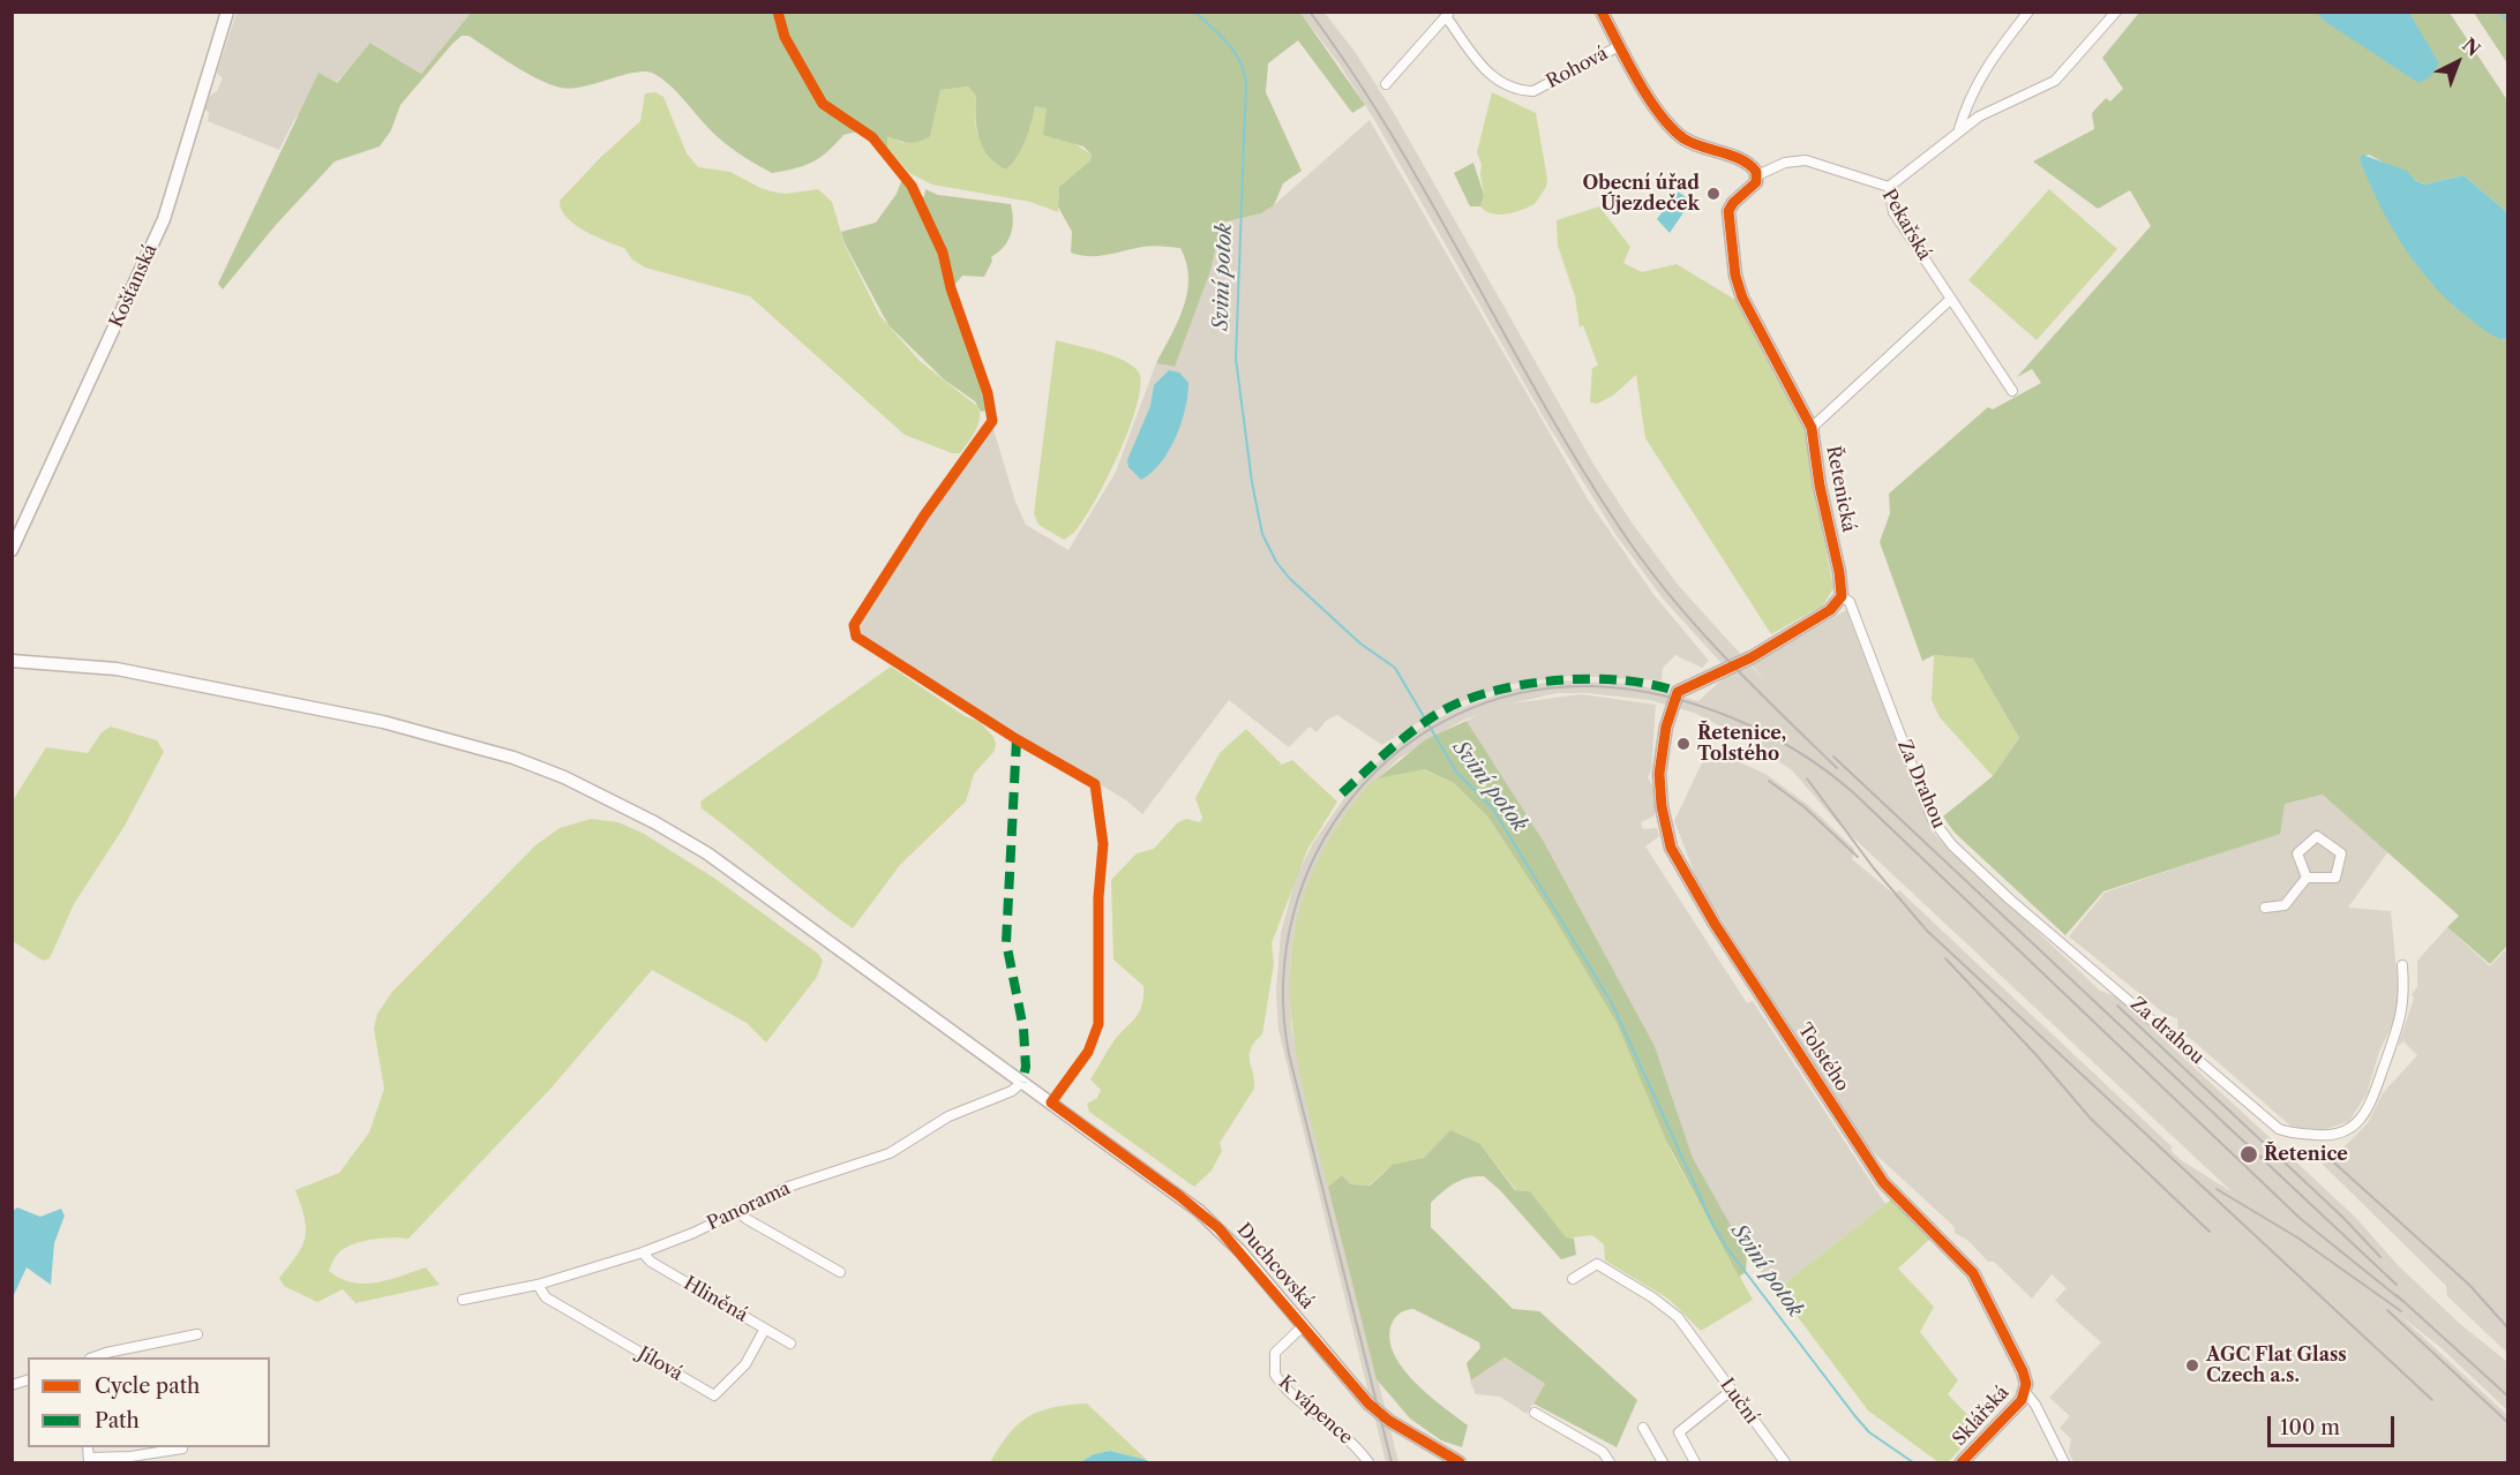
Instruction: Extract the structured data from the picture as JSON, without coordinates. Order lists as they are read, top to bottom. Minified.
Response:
{"streets":{"street":["Rohová","Pekařská","Košťanská","Řetenická","Za Drahou","Za drahou","Tolstého","Panorama","Duchcovská","Hliněná","Jílová","Luční","K vápence","Sklářská"]},"crossings":[["Pekařská","Řetenická"],["Řetenická","Za Drahou"],["Řetenická","Tolstého"],["Za Drahou","Za drahou"],["Za Drahou","Tolstého"],["Tolstého","Sklářská"],["Panorama","Duchcovská"],["Panorama","Hliněná"],["Panorama","Jílová"],["Duchcovská","K vápence"],["Hliněná","Jílová"]],"water":["Sviní potok"],"places":["Obecní úřad Újezdeček","Řetenice, Tolstého","Řetenice","AGC Flat Glass Czech a.s."],"legend":["Cycle path","Path"],"scale_bar":"100 m","north":"top right"}
